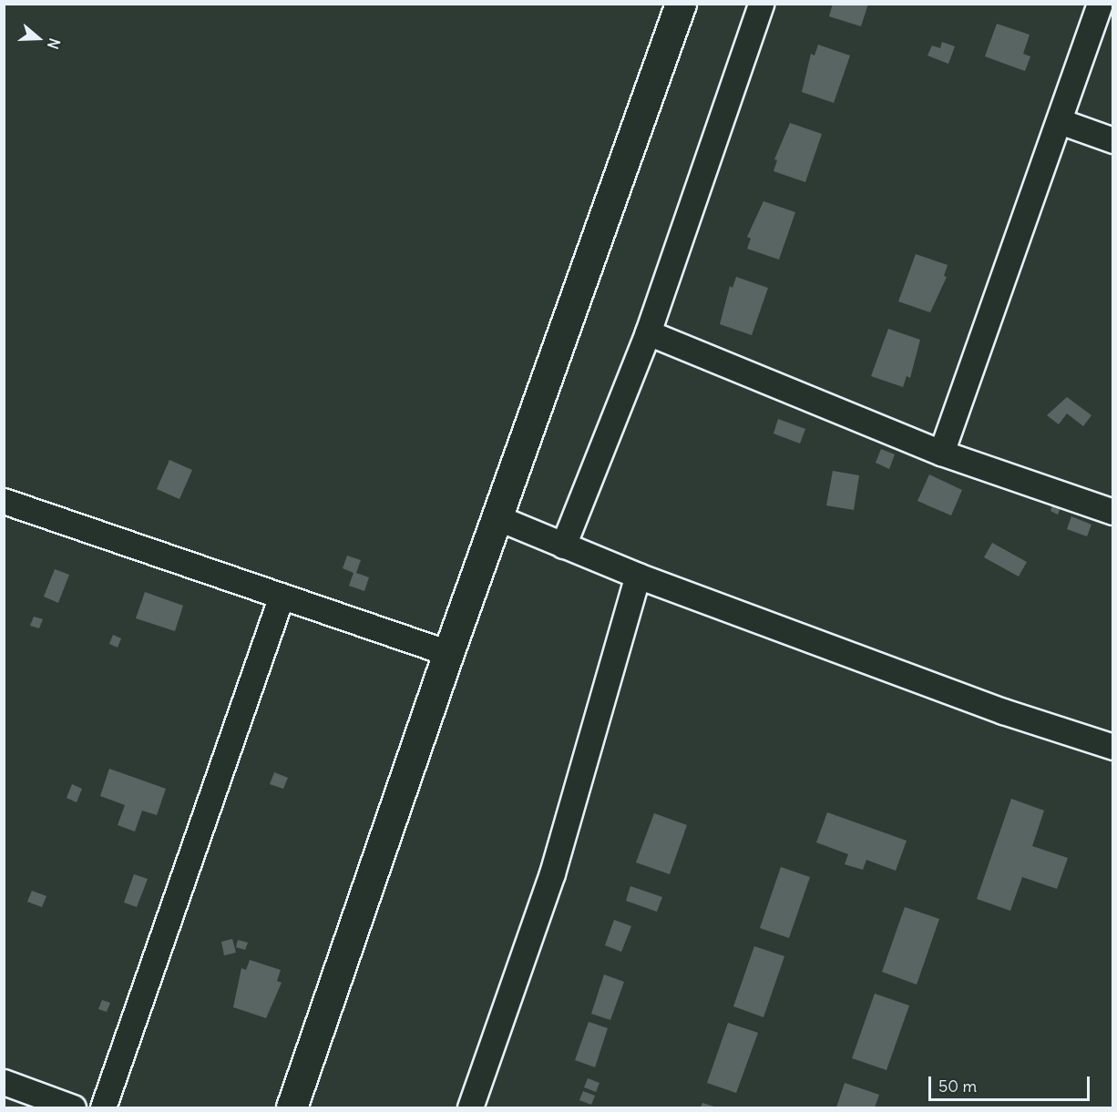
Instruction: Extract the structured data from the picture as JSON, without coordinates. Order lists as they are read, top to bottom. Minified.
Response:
{"scale_bar":"50 m","north":"right"}
